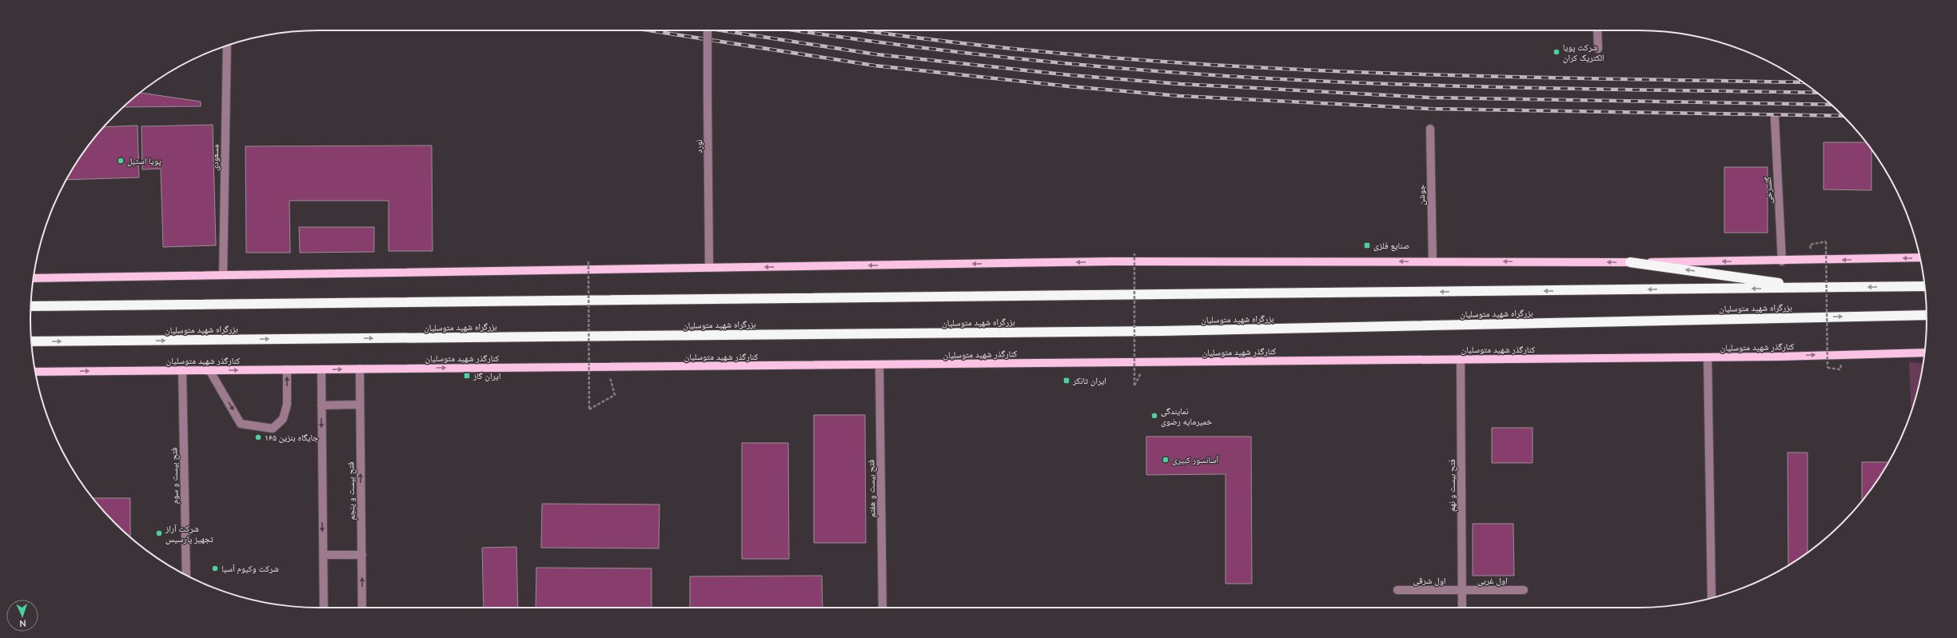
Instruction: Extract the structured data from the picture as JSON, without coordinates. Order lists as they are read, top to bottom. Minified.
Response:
{"streets":{"highway":["بزرگراه شهید متوسلیان"],"main road":["کنارگذر شهید متوسلیان"],"street":["نورد","مسعودی","گلسرخی","جوشن","فتح بیست و سوم","فتح بیست و نهم","فتح بیست و هفتم","فتح بیست و پنجم","اول شرقی","اول غربی"]},"crossings":[["کنارگذر شهید متوسلیان","فتح بیست و سوم"],["کنارگذر شهید متوسلیان","فتح بیست و نهم"],["کنارگذر شهید متوسلیان","فتح بیست و هفتم"],["کنارگذر شهید متوسلیان","فتح بیست و پنجم"],["فتح بیست و نهم","اول شرقی"],["فتح بیست و نهم","اول غربی"],["اول شرقی","اول غربی"]],"one_way":["کنارگذر شهید متوسلیان"],"places":{"other":["شرکت پویا الکتریک کران","پویا استیل","نمایندگی خمیرمایه رضوی","جایگاه بنزین ۱۶۵","آسانسور کبیری","شرکت آراز تجهیز پارسیس","شرکت وکیوم آسیا"],"transit":["صنایع فلزی","ایران گاز","ایران تانکر"]},"north":"bottom"}
